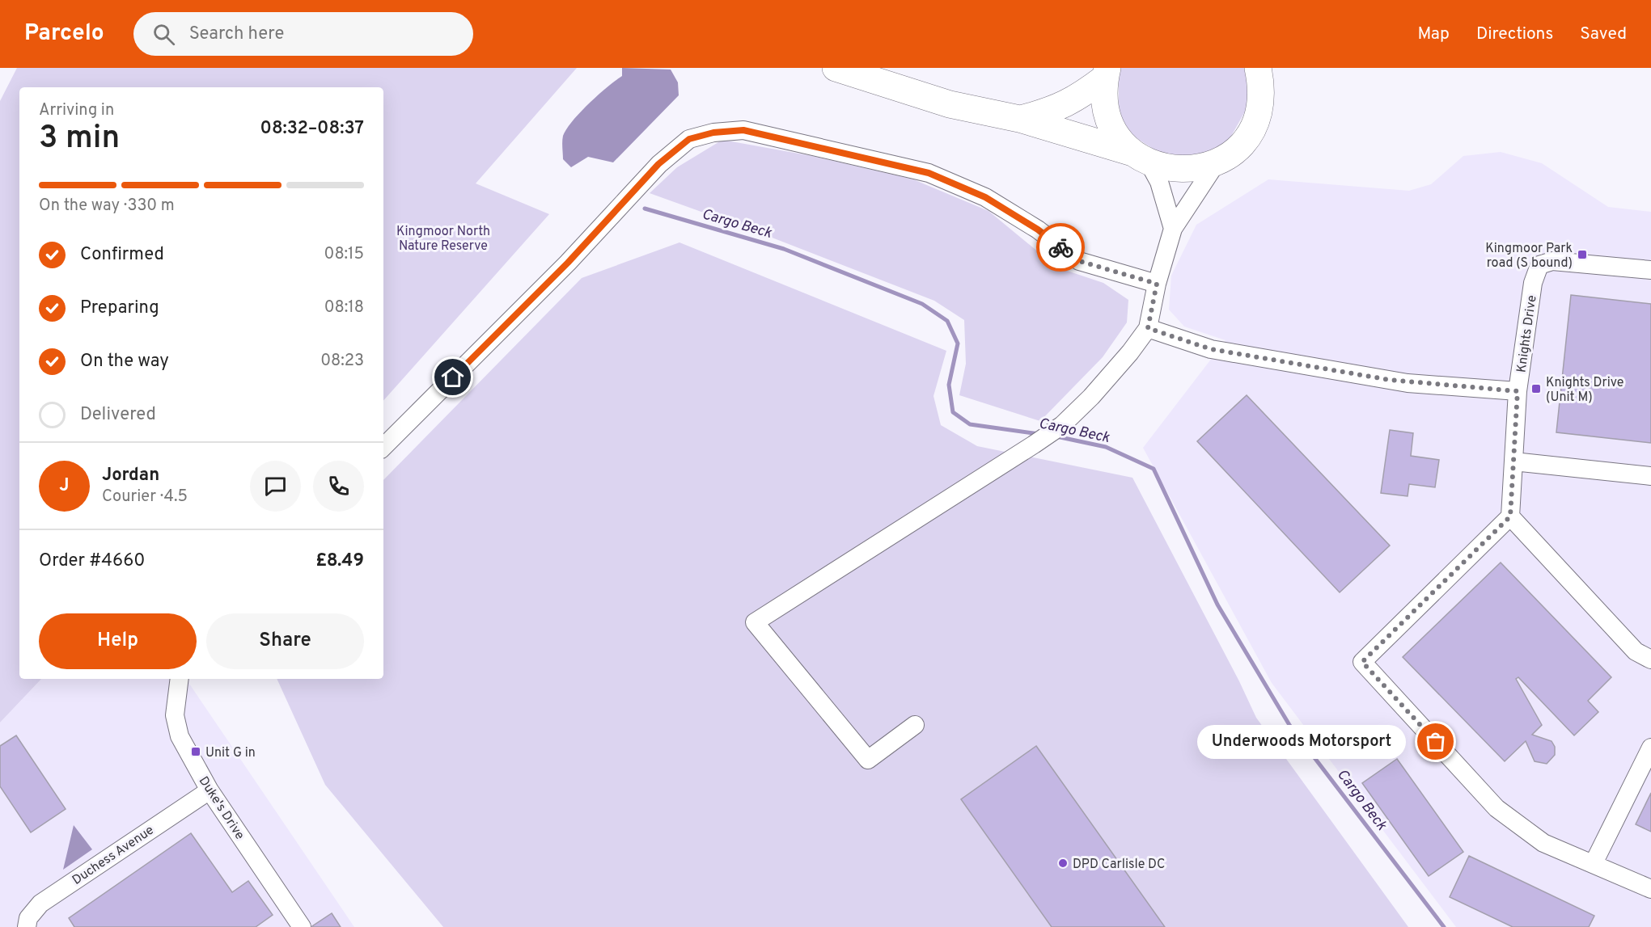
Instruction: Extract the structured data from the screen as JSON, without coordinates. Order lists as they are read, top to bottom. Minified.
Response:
{"streets":{"street":["Knights Drive","Duke's Drive","Duchess Avenue"]},"crossings":[["Duke's Drive","Duchess Avenue"]],"water":["Cargo Beck"],"parks":["Kingmoor North Nature Reserve"],"places":{"transit":["Kingmoor Park road (S bound)","Knights Drive (Unit M)","Unit G in"],"other":["Underwoods Motorsport","DPD Carlisle DC"]},"page":{"header":"Parcelo","search":"Search here","nav":["Map","Directions","Saved"],"heading":["3 min","Arriving in","08:32–08:37"],"panel":["Jordan","Courier · 4.5","Order #4660","£8.49"],"bar":"On the way · 330 m","list":[["Confirmed","08:15"],["Preparing","08:18"],["On the way","08:23"],"Delivered"],"round":"J","buttons":["Help","Share"],"bubble":"Underwoods Motorsport"}}
